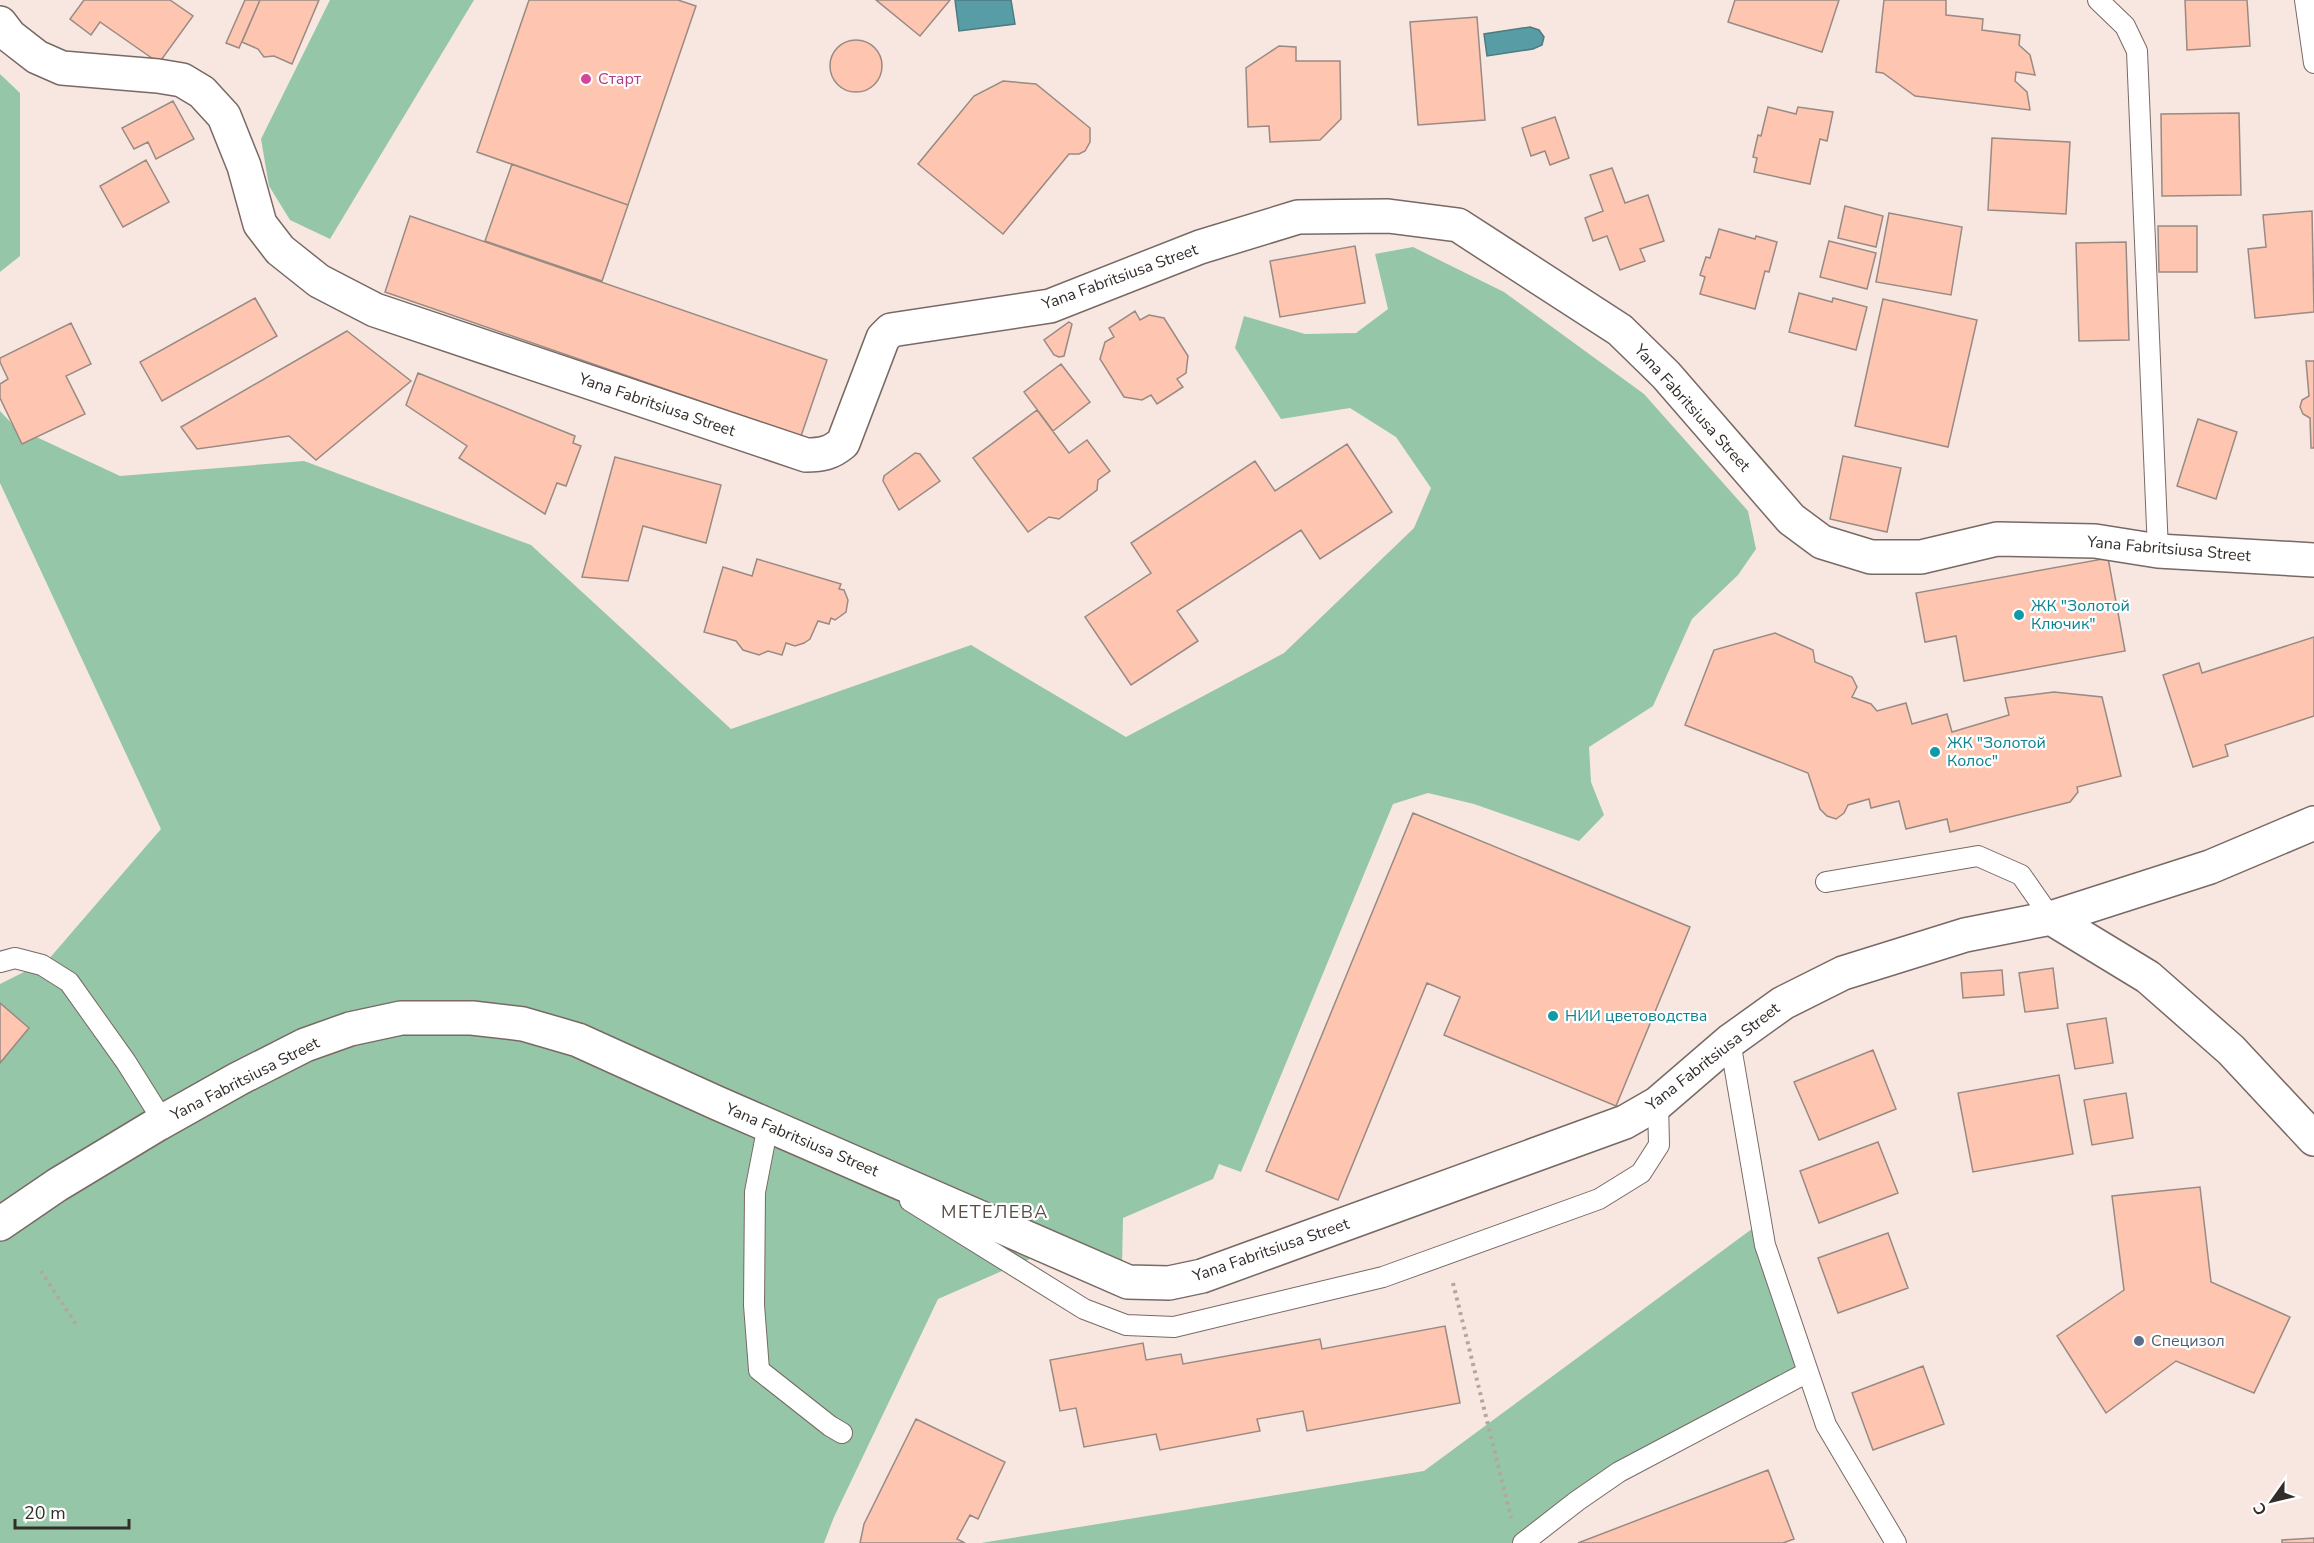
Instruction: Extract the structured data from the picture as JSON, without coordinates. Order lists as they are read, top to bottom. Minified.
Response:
{"streets":{"street":["Yana Fabritsiusa Street"]},"districts":["МЕТЕЛЕВА"],"places":["Старт","ЖК \"Золотой Ключик\"","ЖК \"Золотой Колос\"","НИИ цветоводства","Специзол"],"scale_bar":"20 m","north":"bottom left"}
